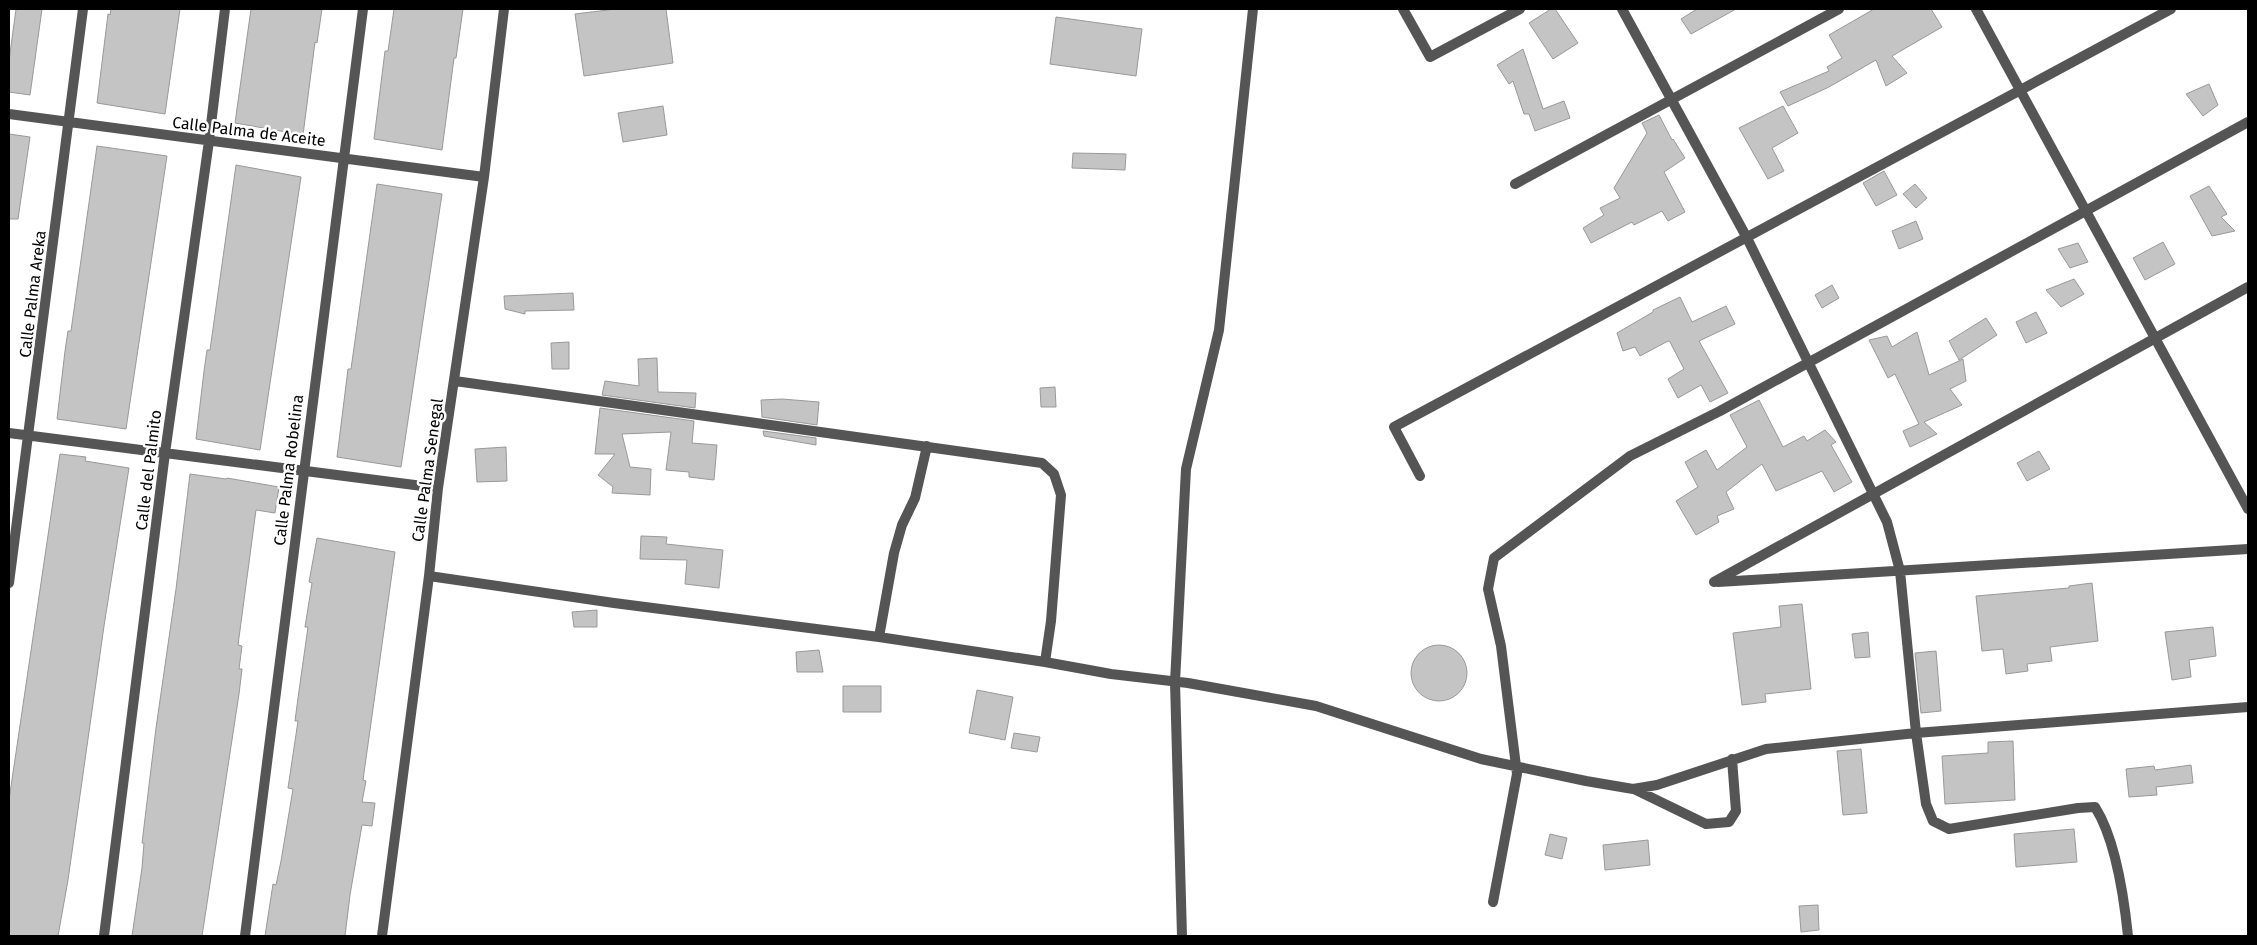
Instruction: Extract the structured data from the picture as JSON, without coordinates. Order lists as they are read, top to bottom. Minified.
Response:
{"streets":{"street":["Calle Palma de Aceite","Calle Palma Areka","Calle del Palmito","Calle Palma Robelina","Calle Palma Senegal"]},"crossings":[["Calle Palma de Aceite","Calle Palma Areka"],["Calle Palma de Aceite","Calle del Palmito"],["Calle Palma de Aceite","Calle Palma Robelina"],["Calle Palma de Aceite","Calle Palma Senegal"]]}
